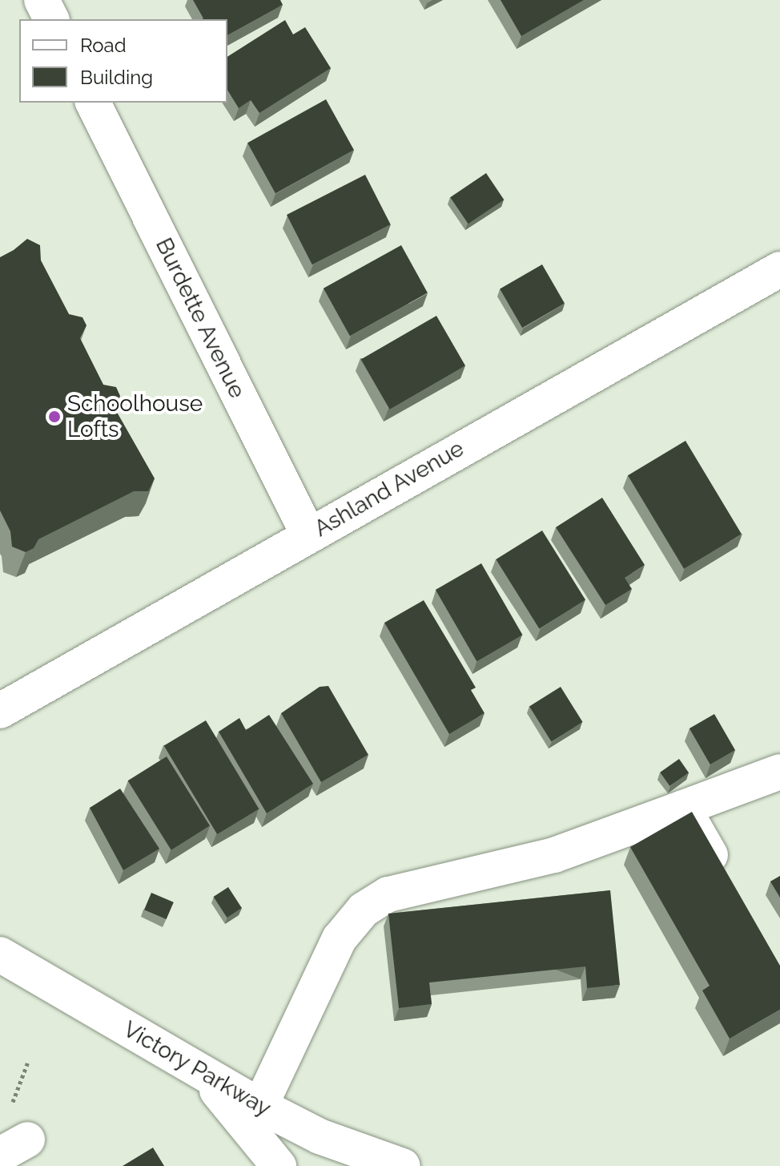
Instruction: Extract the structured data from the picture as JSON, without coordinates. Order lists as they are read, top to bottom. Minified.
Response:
{"streets":{"street":["Burdette Avenue","Ashland Avenue","Victory Parkway"]},"crossings":[["Burdette Avenue","Ashland Avenue"]],"places":["Schoolhouse Lofts"],"legend":["Road","Building"]}
